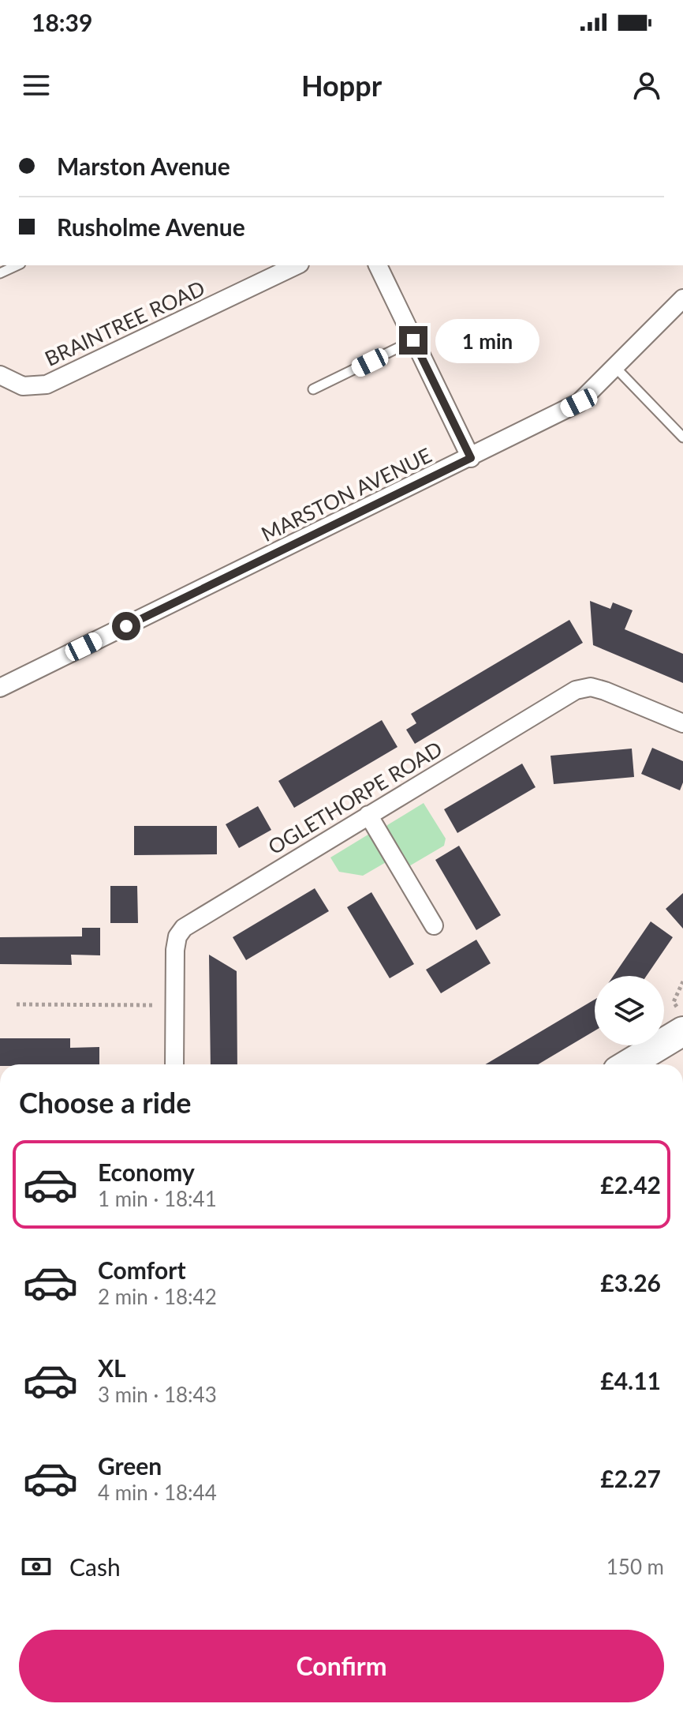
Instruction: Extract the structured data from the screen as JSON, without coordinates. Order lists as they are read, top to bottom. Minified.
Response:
{"streets":{"street":["BRAINTREE ROAD","MARSTON AVENUE","OGLETHORPE ROAD"]},"page":{"status":"18:39","header":"Hoppr","banner":["Marston Avenue","Rusholme Avenue"],"bubble":"1 min","heading":"Choose a ride","list":[{"name":"Economy","note":"1 min · 18:41","value":"£2.42"},{"name":"Comfort","note":"2 min · 18:42","value":"£3.26"},{"name":"XL","note":"3 min · 18:43","value":"£4.11"},{"name":"Green","note":"4 min · 18:44","value":"£2.27"}],"pay":["Cash","150 m"],"buttons":"Confirm"}}
